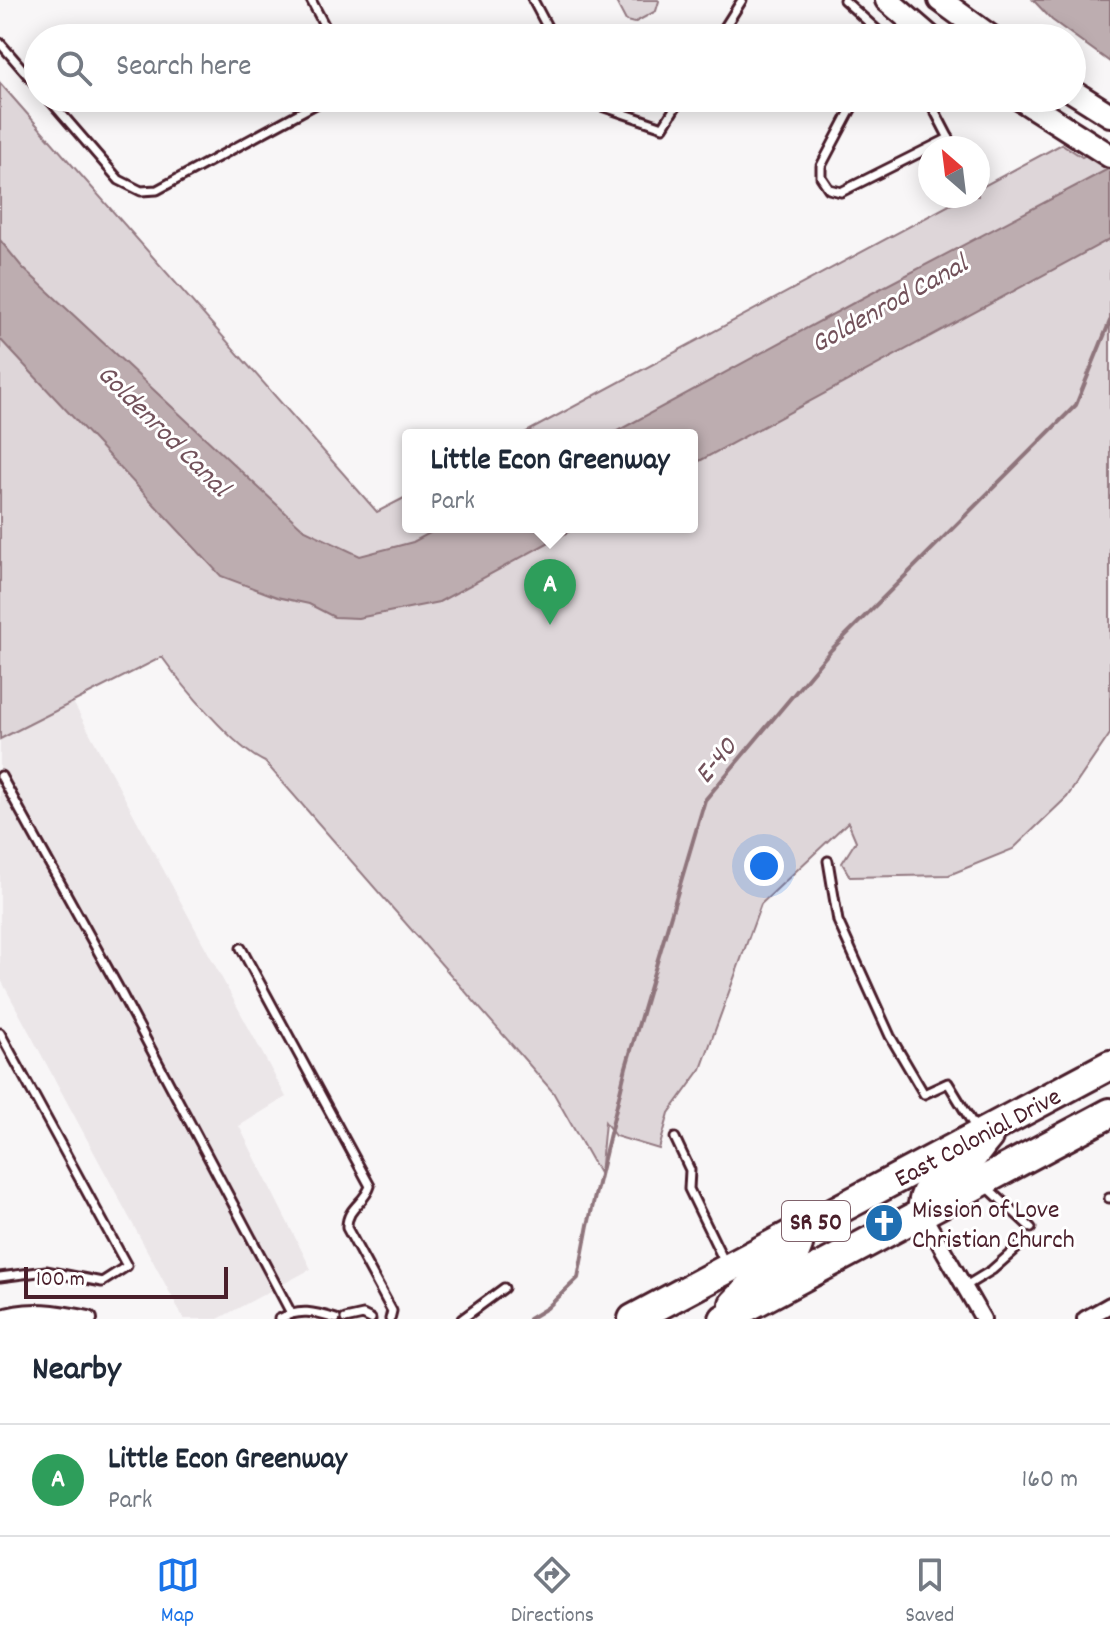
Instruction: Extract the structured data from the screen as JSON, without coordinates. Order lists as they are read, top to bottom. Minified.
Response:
{"streets":{"highway":["East Colonial Drive","SR 50"]},"water":["Goldenrod Canal","E-40"],"places":{"church":["Mission of Love Christian Church"]},"scale_bar":"100 m","north":"top left","page":{"search":"Search here","popup":["Little Econ Greenway","Park"],"pins":"A","scale":"100 m","heading":"Nearby","list":[{"mark":"A","name":"Little Econ Greenway","note":"Park","value":"160 m"}],"nav":["Map","Directions","Saved"]}}
